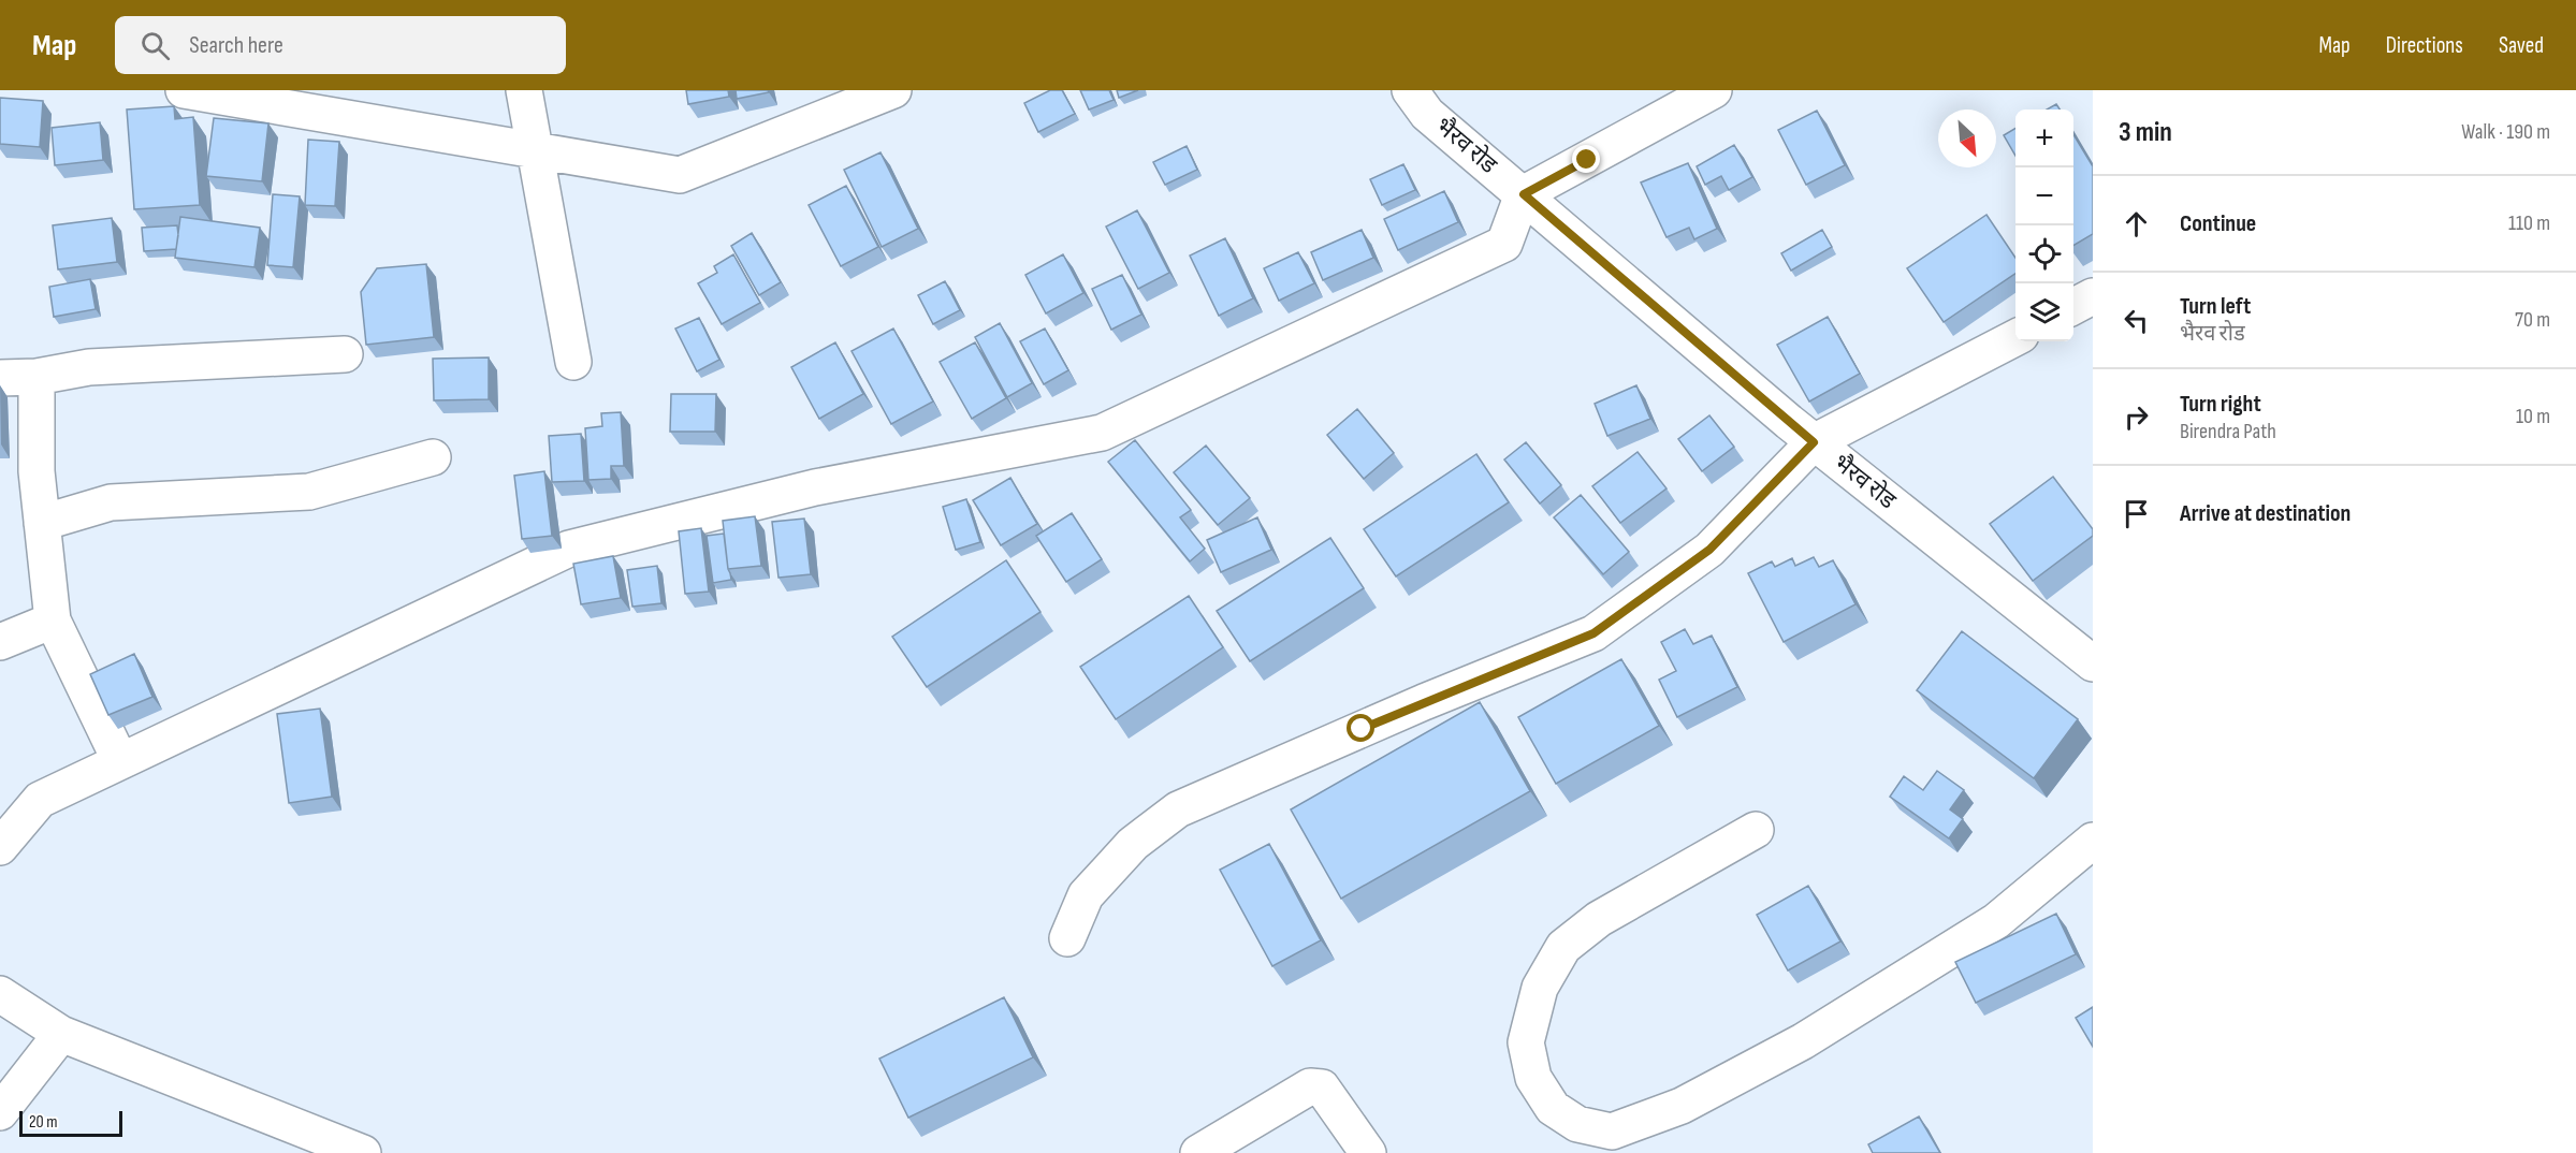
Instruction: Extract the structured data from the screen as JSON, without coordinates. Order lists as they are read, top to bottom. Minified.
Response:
{"streets":{"street":["भैरव रोड"]},"scale_bar":"20 m","north":"bottom right","page":{"header":"Map","search":"Search here","nav":["Map","Directions","Saved"],"heading":["3 min","Walk · 190 m"],"map_buttons":["+","−"],"list":[["Continue","110 m"],["Turn left","भैरव रोड","70 m"],["Turn right","Birendra Path","10 m"],"Arrive at destination"],"scale":"20 m"}}
